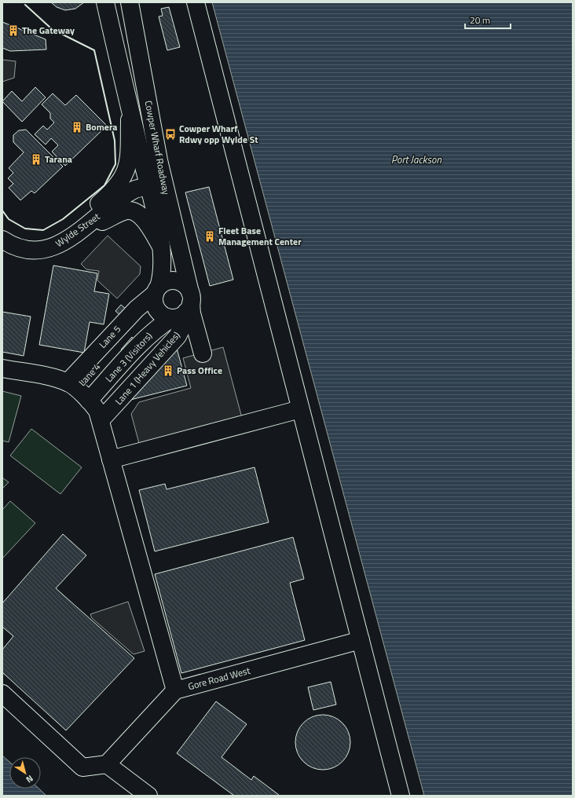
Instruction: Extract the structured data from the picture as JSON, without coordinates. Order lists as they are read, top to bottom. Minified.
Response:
{"streets":{"main road":["Cowper Wharf Roadway","Wylde Street","Lane 3 (Visitors)","Lane 1 (Heavy Vehicles)","Lane 4","Gore Road West"]},"crossings":[["Cowper Wharf Roadway","Wylde Street"],["Cowper Wharf Roadway","Lane 3 (Visitors)"],["Cowper Wharf Roadway","Lane 1 (Heavy Vehicles)"],["Cowper Wharf Roadway","Lane 4"],["Lane 3 (Visitors)","Lane 1 (Heavy Vehicles)"]],"water":["Port Jackson"],"places":{"building":["The Gateway","Bomera","Tarana","Fleet Base Management Center","Pass Office"],"bus stop":["Cowper Wharf Rdwy opp Wylde St"]},"scale_bar":"20 m","north":"bottom right"}
